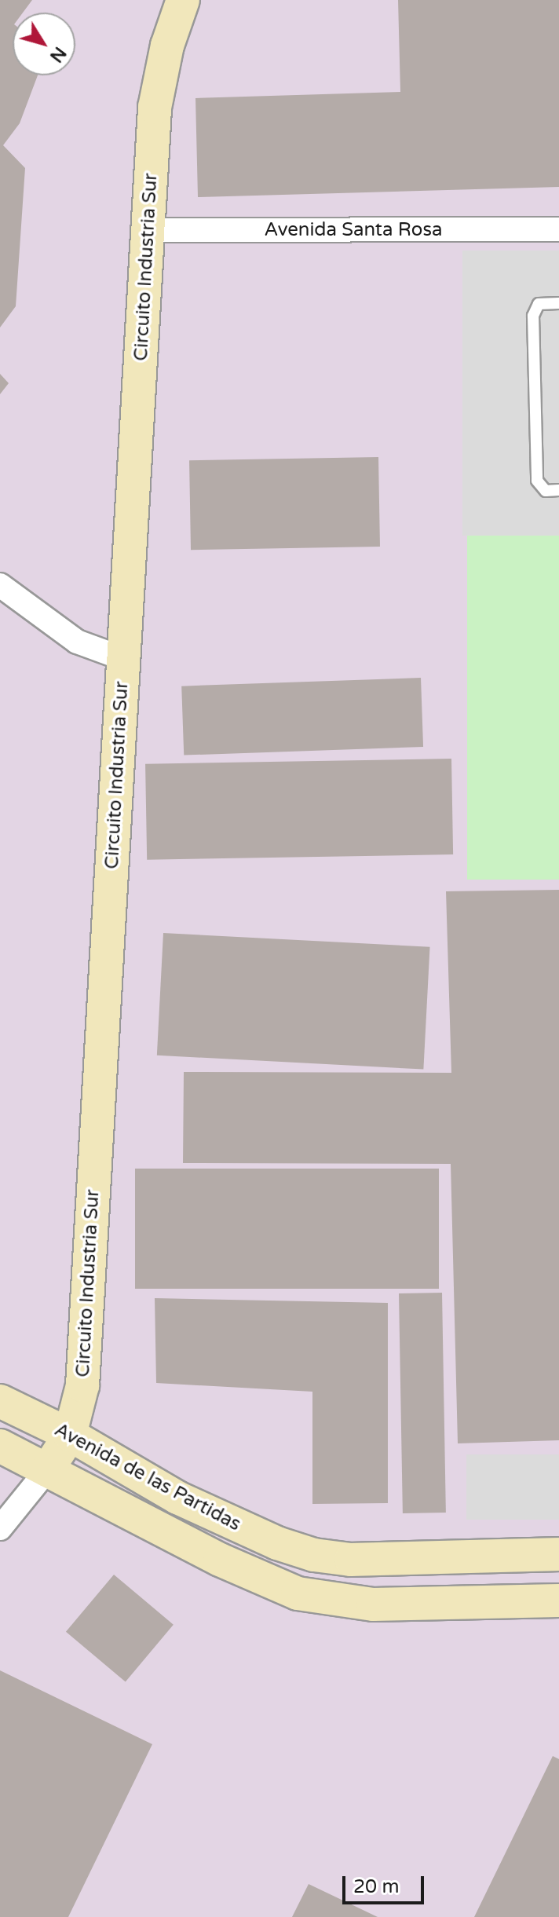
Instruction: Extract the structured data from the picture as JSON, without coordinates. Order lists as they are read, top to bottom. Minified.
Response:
{"streets":{"main road":["Circuito Industria Sur","Avenida de las Partidas"],"street":["Avenida Santa Rosa"]},"crossings":[["Avenida Santa Rosa","Circuito Industria Sur"],["Circuito Industria Sur","Avenida de las Partidas"]],"scale_bar":"20 m","north":"bottom right"}
